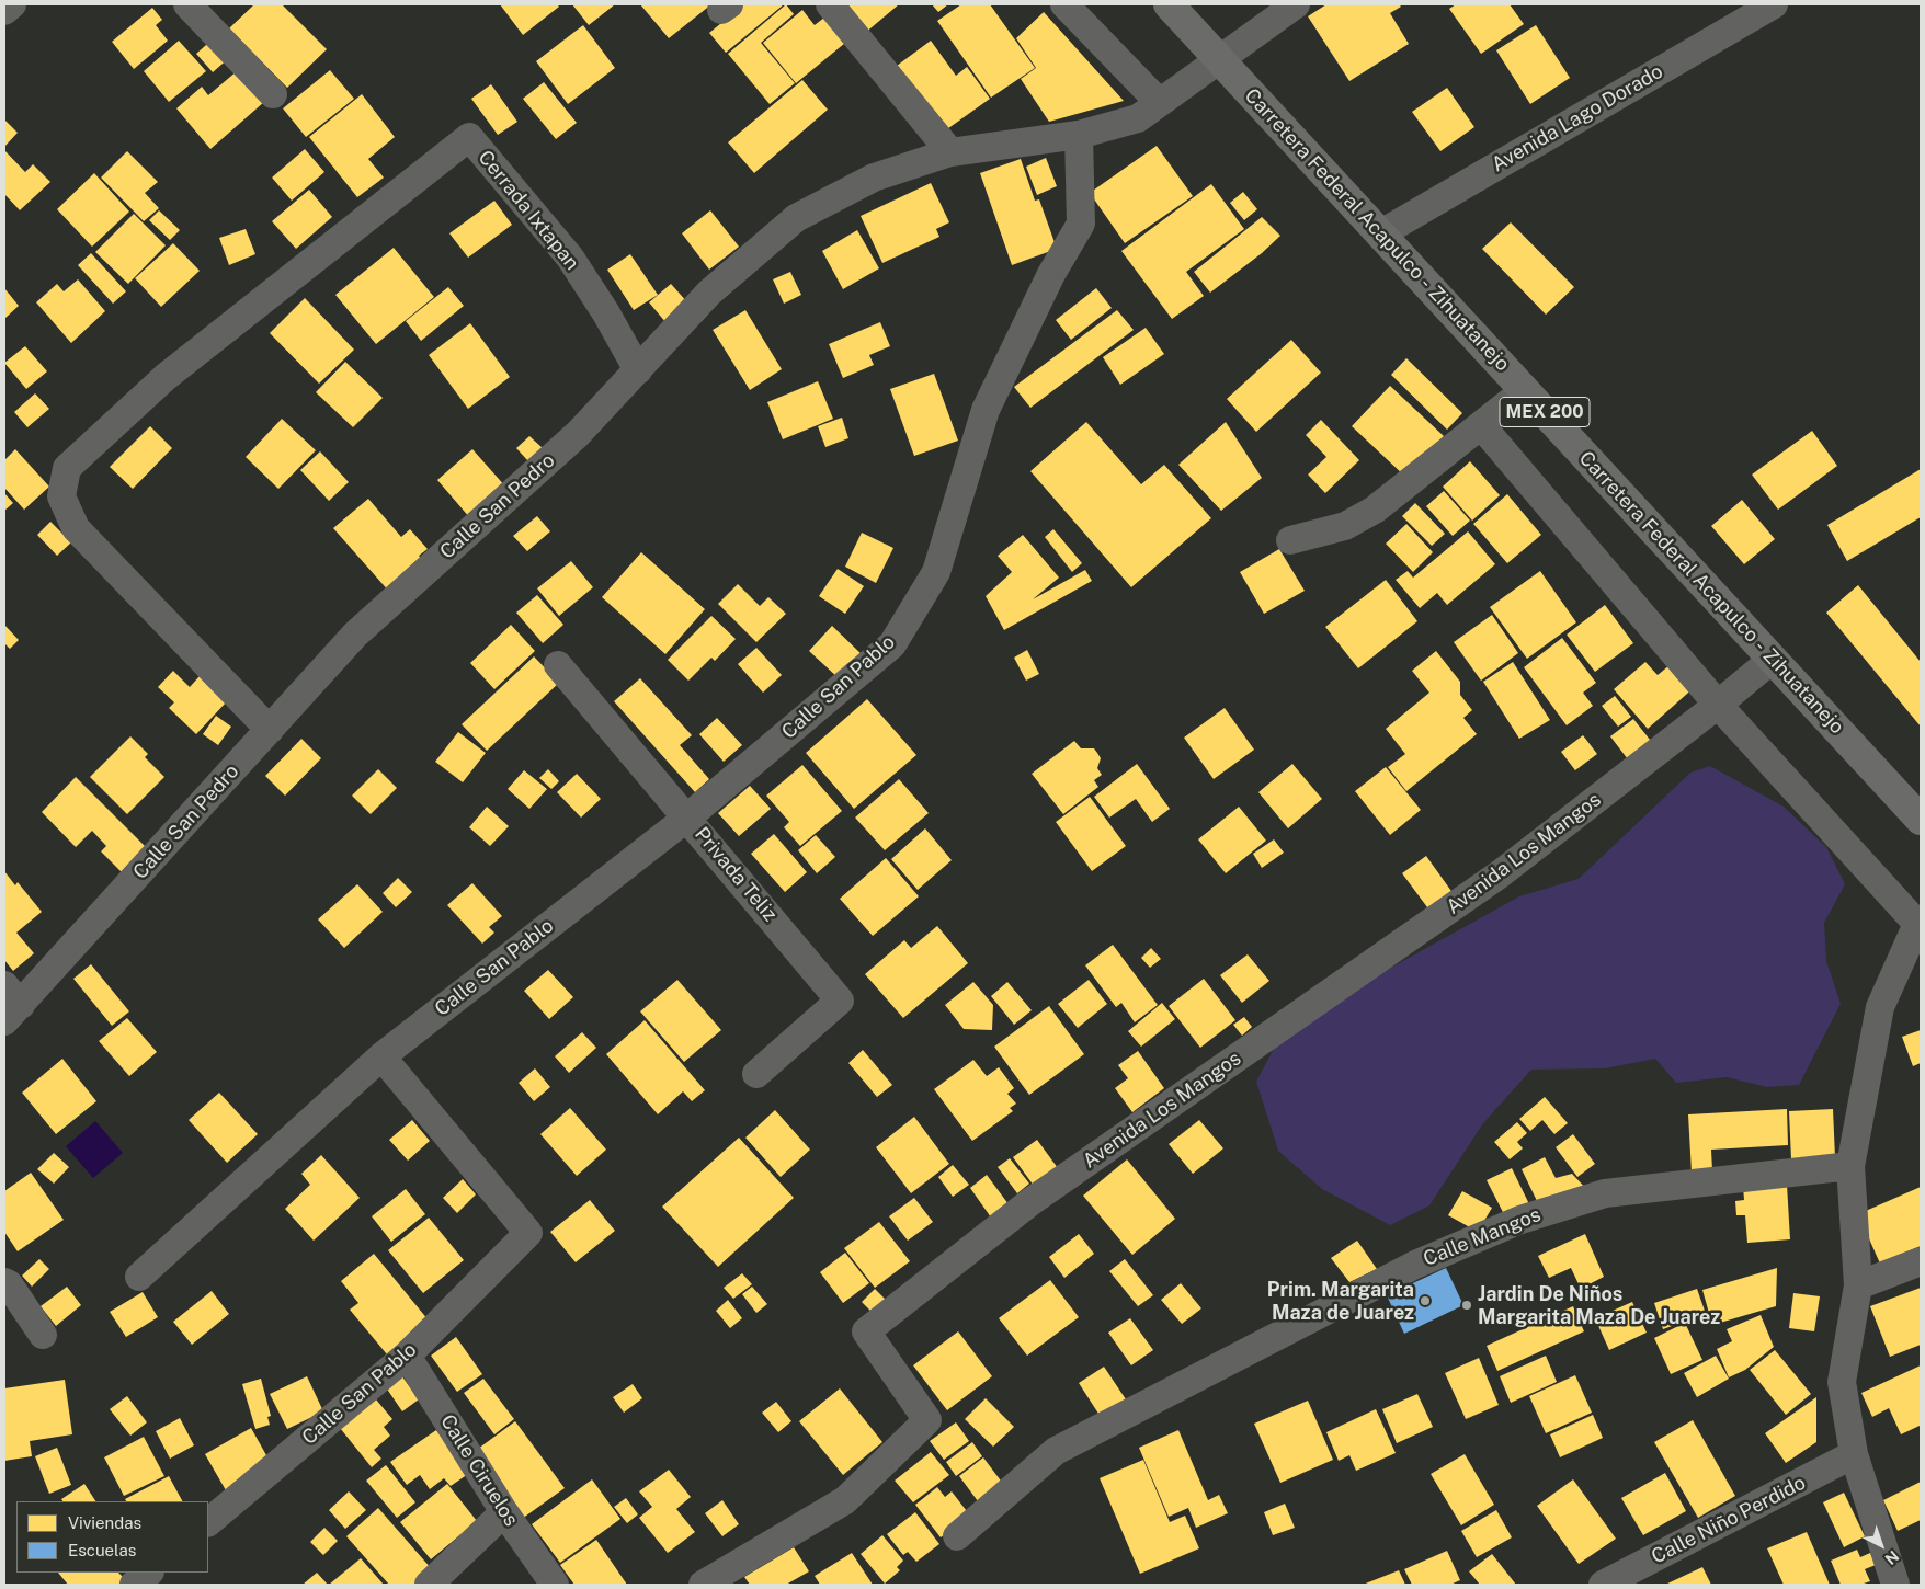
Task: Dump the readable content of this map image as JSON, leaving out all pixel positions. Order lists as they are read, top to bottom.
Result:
{
  "streets": {
    "main road": ["Carretera Federal Acapulco - Zihuatanejo", "MEX 200"],
    "street": [
      "Avenida Lago Dorado",
      "Cerrada Ixtapan",
      "Calle San Pedro",
      "Calle San Pablo",
      "Avenida Los Mangos",
      "Privada Teliz",
      "Calle Mangos",
      "Calle Ciruelos",
      "Calle Niño Perdido"
    ]
  },
  "crossings": [
    ["Avenida Lago Dorado", "Carretera Federal Acapulco - Zihuatanejo"],
    ["Cerrada Ixtapan", "Calle San Pedro"],
    ["Carretera Federal Acapulco - Zihuatanejo", "Calle San Pedro"],
    ["Carretera Federal Acapulco - Zihuatanejo", "Avenida Los Mangos"],
    ["Calle San Pedro", "Calle San Pablo"],
    ["Calle San Pablo", "Privada Teliz"],
    ["Calle San Pablo", "Calle Ciruelos"]
  ],
  "places": ["Prim. Margarita Maza de Juarez", "Jardin De Niños Margarita Maza De Juarez"],
  "legend": ["Viviendas", "Escuelas"],
  "north": "bottom right"
}
